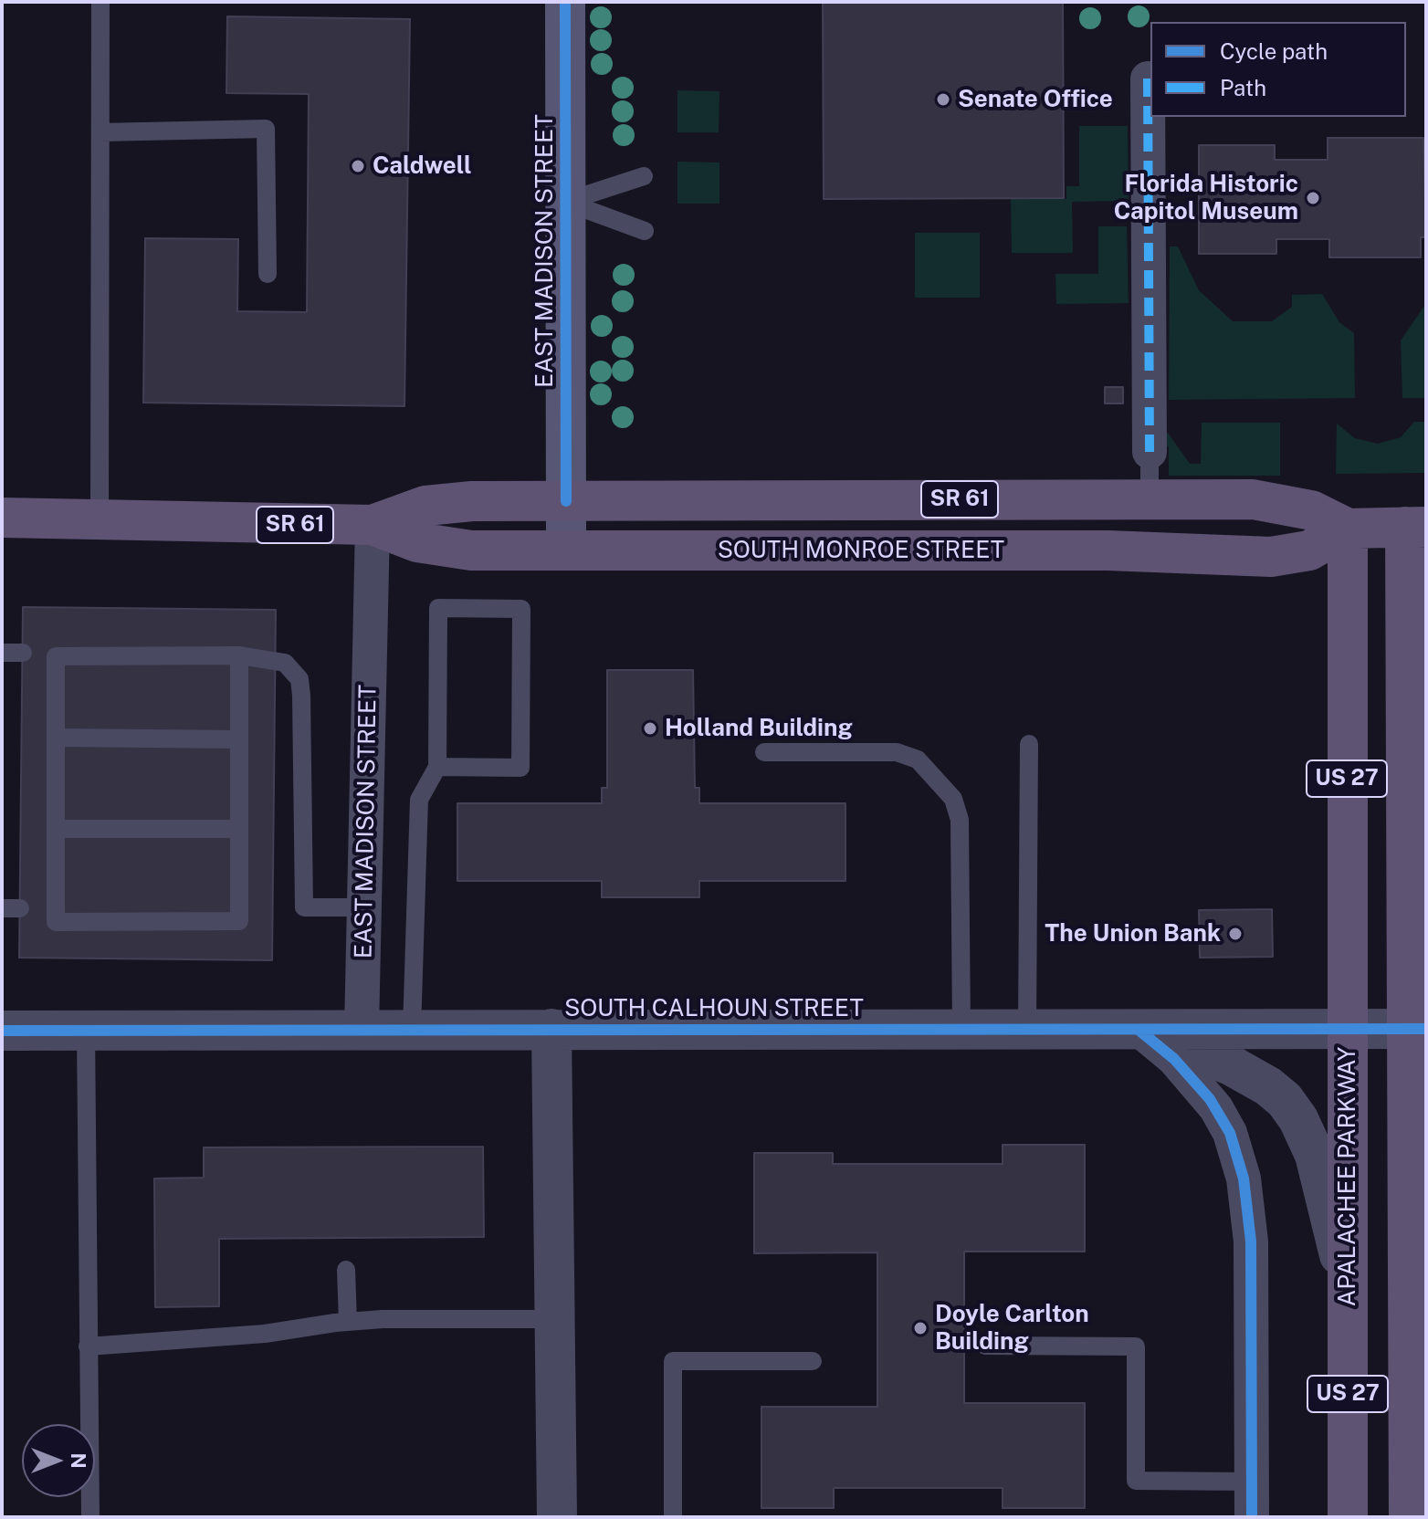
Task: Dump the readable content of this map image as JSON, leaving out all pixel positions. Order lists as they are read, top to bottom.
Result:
{
  "streets": {
    "main road": [
      "EAST MADISON STREET",
      "SR 61",
      "SOUTH MONROE STREET",
      "US 27",
      "APALACHEE PARKWAY"
    ],
    "street": ["SOUTH CALHOUN STREET"]
  },
  "crossings": [
    ["EAST MADISON STREET", "SOUTH MONROE STREET"],
    ["EAST MADISON STREET", "SOUTH CALHOUN STREET"],
    ["SOUTH MONROE STREET", "US 27"],
    ["SOUTH MONROE STREET", "APALACHEE PARKWAY"],
    ["US 27", "SOUTH CALHOUN STREET"],
    ["SOUTH CALHOUN STREET", "APALACHEE PARKWAY"]
  ],
  "places": [
    "Senate Office",
    "Caldwell",
    "Florida Historic Capitol Museum",
    "Holland Building",
    "The Union Bank",
    "Doyle Carlton Building"
  ],
  "legend": ["Cycle path", "Path"],
  "north": "right"
}
